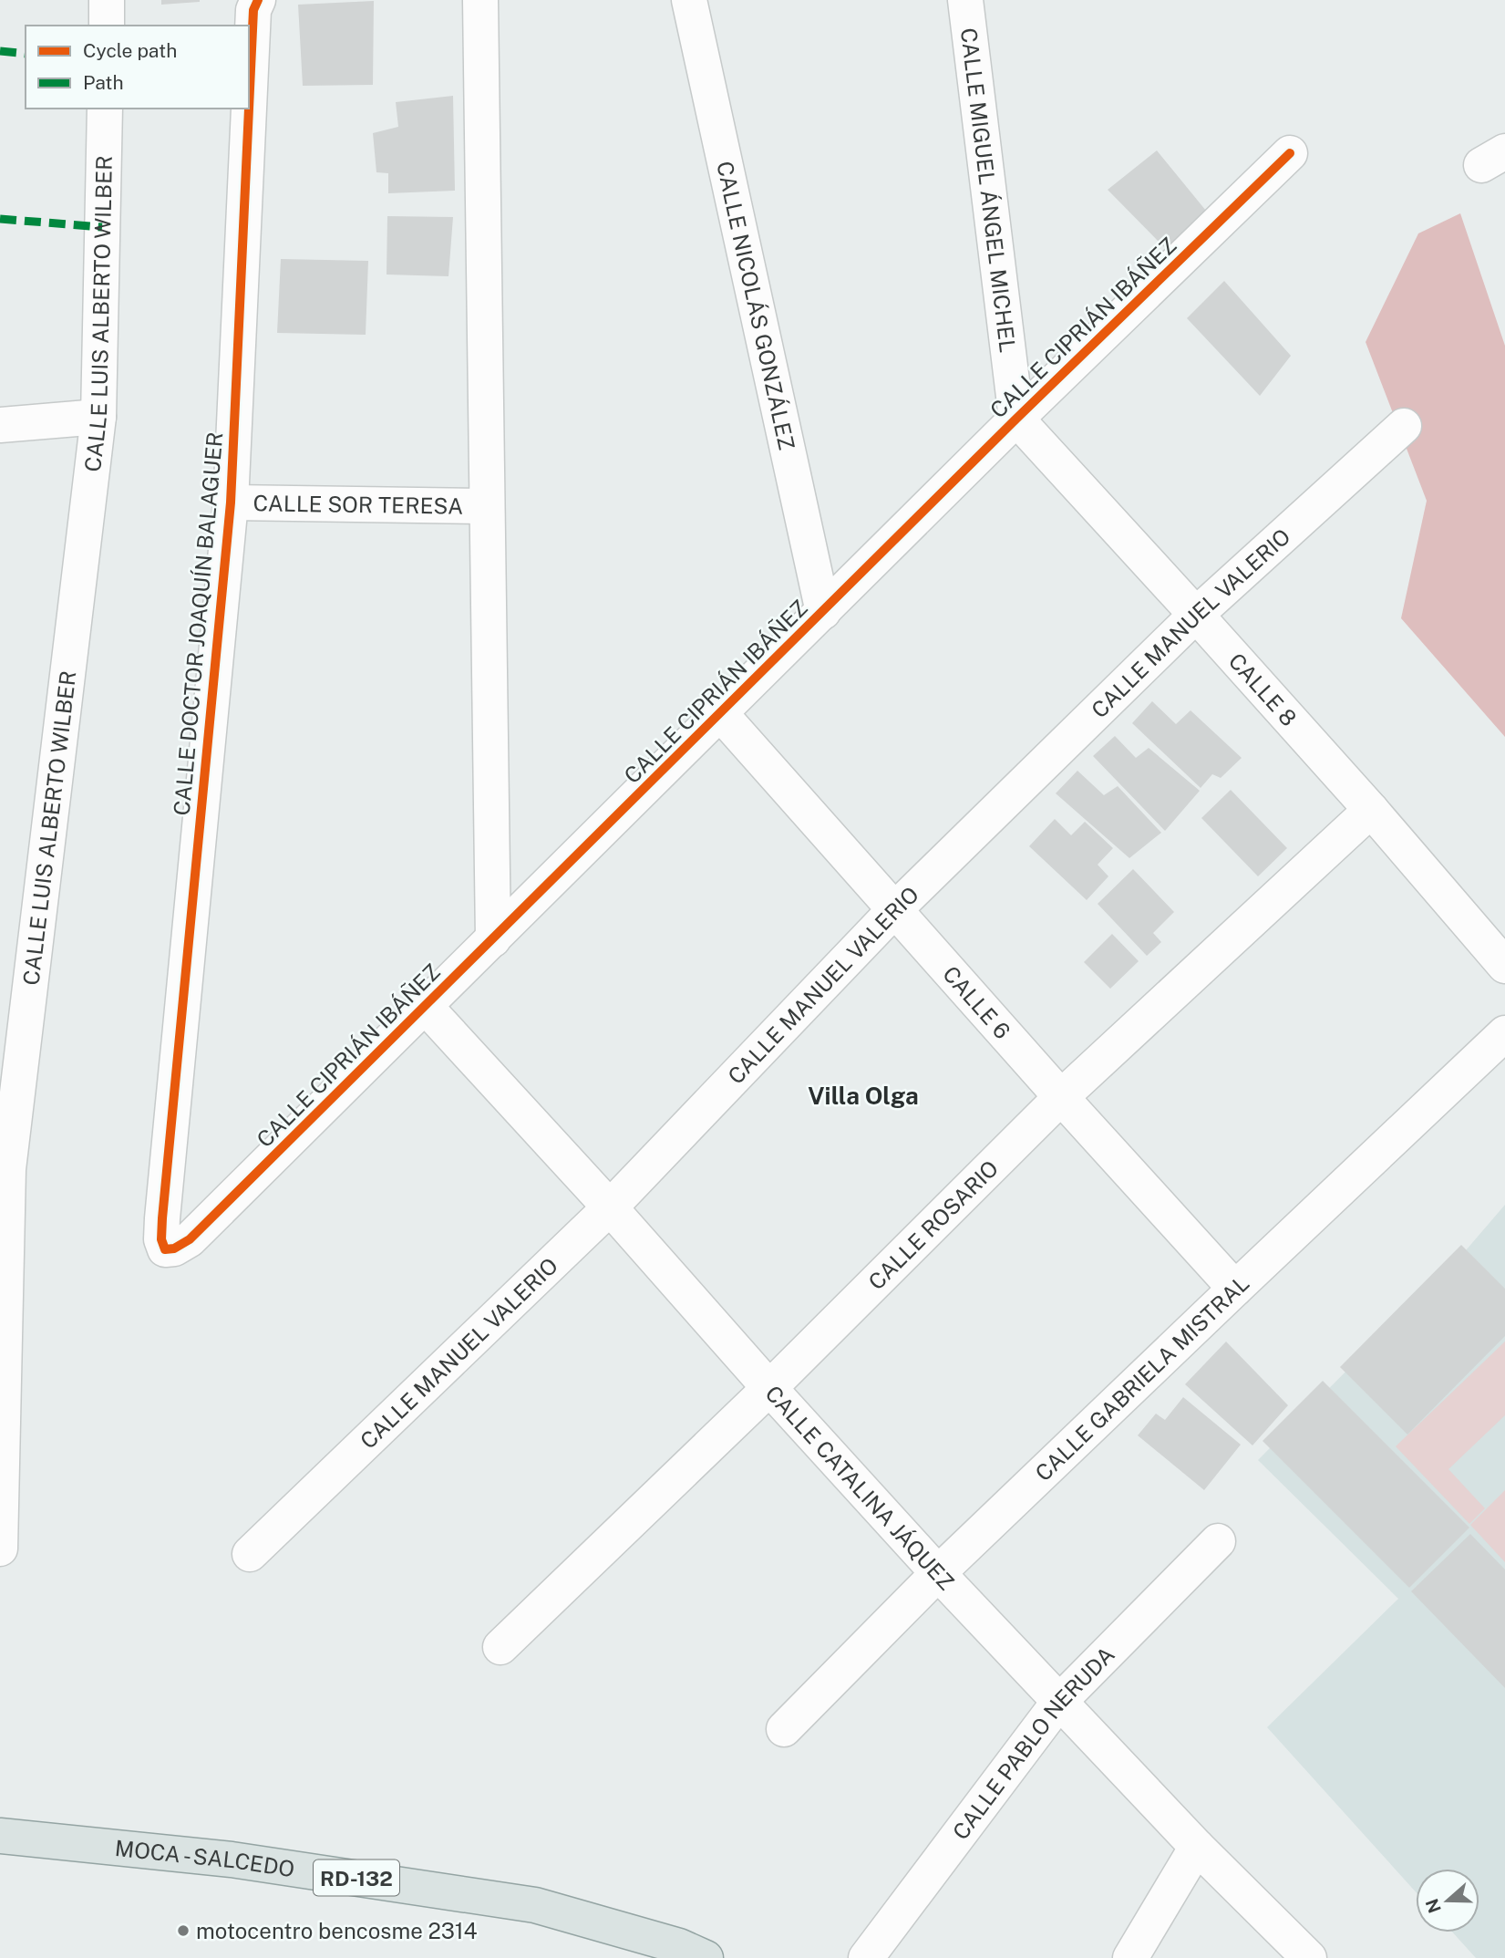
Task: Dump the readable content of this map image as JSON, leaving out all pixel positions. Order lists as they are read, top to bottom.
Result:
{
  "streets": {
    "main road": ["MOCA - SALCEDO", "RD-132"],
    "street": [
      "CALLE MIGUEL ÁNGEL MICHEL",
      "CALLE NICOLÁS GONZÁLEZ",
      "CALLE LUIS ALBERTO WILBER",
      "CALLE CIPRIÁN IBÁÑEZ",
      "CALLE SOR TERESA",
      "CALLE MANUEL VALERIO",
      "CALLE DOCTOR JOAQUÍN BALAGUER",
      "CALLE 8",
      "CALLE 6",
      "CALLE ROSARIO",
      "CALLE GABRIELA MISTRAL",
      "CALLE CATALINA JÁQUEZ",
      "CALLE PABLO NERUDA"
    ]
  },
  "crossings": [
    ["CALLE MIGUEL ÁNGEL MICHEL", "CALLE CIPRIÁN IBÁÑEZ"],
    ["CALLE MIGUEL ÁNGEL MICHEL", "CALLE 8"],
    ["CALLE NICOLÁS GONZÁLEZ", "CALLE CIPRIÁN IBÁÑEZ"],
    ["CALLE CIPRIÁN IBÁÑEZ", "CALLE DOCTOR JOAQUÍN BALAGUER"],
    ["CALLE CIPRIÁN IBÁÑEZ", "CALLE 8"],
    ["CALLE CIPRIÁN IBÁÑEZ", "CALLE 6"],
    ["CALLE CIPRIÁN IBÁÑEZ", "CALLE CATALINA JÁQUEZ"],
    ["CALLE SOR TERESA", "CALLE DOCTOR JOAQUÍN BALAGUER"],
    ["CALLE MANUEL VALERIO", "CALLE 8"],
    ["CALLE MANUEL VALERIO", "CALLE 6"],
    ["CALLE MANUEL VALERIO", "CALLE CATALINA JÁQUEZ"],
    ["CALLE 8", "CALLE ROSARIO"],
    ["CALLE 6", "CALLE ROSARIO"],
    ["CALLE 6", "CALLE GABRIELA MISTRAL"],
    ["CALLE ROSARIO", "CALLE CATALINA JÁQUEZ"],
    ["CALLE GABRIELA MISTRAL", "CALLE CATALINA JÁQUEZ"],
    ["CALLE CATALINA JÁQUEZ", "CALLE PABLO NERUDA"]
  ],
  "districts": ["Villa Olga"],
  "places": ["motocentro bencosme 2314"],
  "legend": ["Cycle path", "Path"],
  "north": "left"
}
